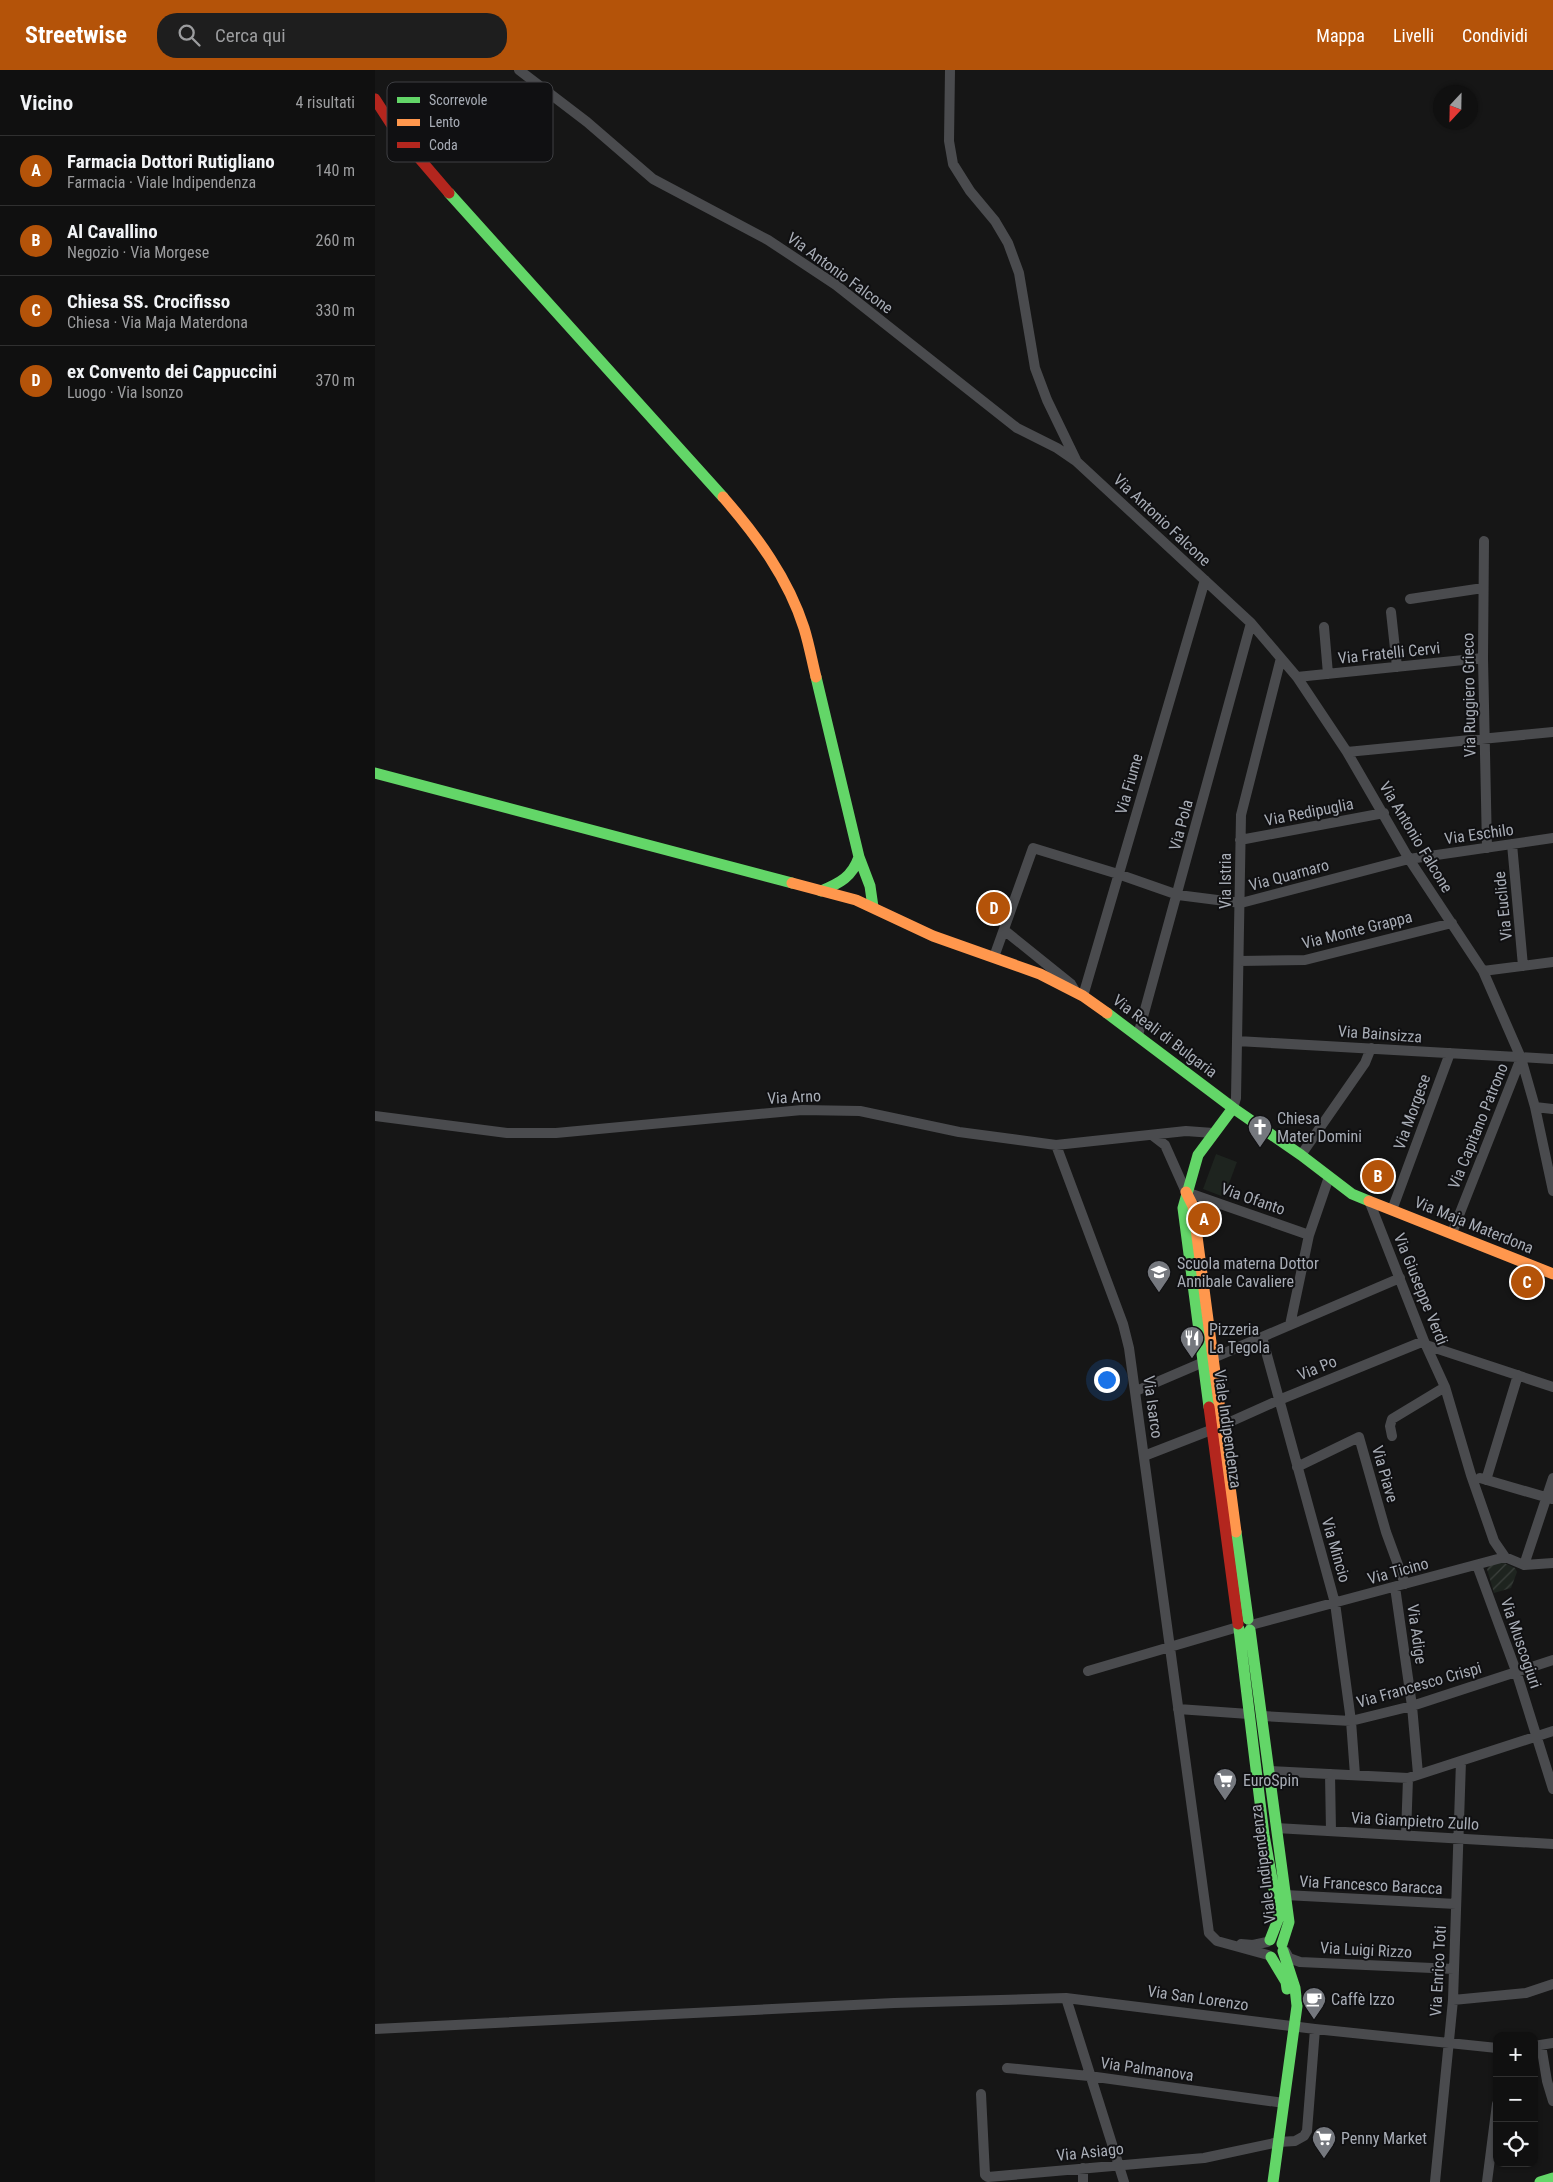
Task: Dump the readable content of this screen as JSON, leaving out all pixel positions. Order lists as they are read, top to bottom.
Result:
{
  "streets": {
    "street": [
      "Via Antonio Falcone",
      "Via Fratelli Cervi",
      "Via Ruggiero Grieco",
      "Via Fiume",
      "Via Redipuglia",
      "Via Pola",
      "Via Eschilo",
      "Via Quarnaro",
      "Via Istria",
      "Via Euclide",
      "Via Monte Grappa",
      "Via Bainsizza",
      "Via Reali di Bulgaria",
      "Via Arno",
      "Via Morgese",
      "Via Capitano Patrono",
      "Via Ofanto",
      "Via Maja Materdona",
      "Via Giuseppe Verdi",
      "Via Po",
      "Via Isarco",
      "Viale Indipendenza",
      "Via Piave",
      "Via Mincio",
      "Via Ticino",
      "Via Adige",
      "Via Muscogiuri",
      "Via Francesco Crispi",
      "Via Giampietro Zullo",
      "Via Francesco Baracca",
      "Via Luigi Rizzo",
      "Via Enrico Toti",
      "Via San Lorenzo",
      "Via Palmanova",
      "Via Asiago"
    ]
  },
  "crossings": [
    ["Via Antonio Falcone", "Via Fratelli Cervi"],
    ["Via Antonio Falcone", "Via Fiume"],
    ["Via Antonio Falcone", "Via Redipuglia"],
    ["Via Antonio Falcone", "Via Pola"],
    ["Via Antonio Falcone", "Via Eschilo"],
    ["Via Antonio Falcone", "Via Quarnaro"],
    ["Via Antonio Falcone", "Via Istria"],
    ["Via Antonio Falcone", "Via Monte Grappa"],
    ["Via Antonio Falcone", "Via Bainsizza"],
    ["Via Antonio Falcone", "Via Capitano Patrono"],
    ["Via Fratelli Cervi", "Via Ruggiero Grieco"],
    ["Via Ruggiero Grieco", "Via Eschilo"],
    ["Via Fiume", "Via Quarnaro"],
    ["Via Fiume", "Via Reali di Bulgaria"],
    ["Via Redipuglia", "Via Istria"],
    ["Via Pola", "Via Quarnaro"],
    ["Via Pola", "Via Reali di Bulgaria"],
    ["Via Eschilo", "Via Quarnaro"],
    ["Via Eschilo", "Via Euclide"],
    ["Via Quarnaro", "Via Istria"],
    ["Via Quarnaro", "Via Reali di Bulgaria"],
    ["Via Istria", "Via Monte Grappa"],
    ["Via Istria", "Via Bainsizza"],
    ["Via Istria", "Via Reali di Bulgaria"],
    ["Via Istria", "Via Maja Materdona"],
    ["Via Istria", "Viale Indipendenza"],
    ["Via Bainsizza", "Via Morgese"],
    ["Via Bainsizza", "Via Capitano Patrono"],
    ["Via Reali di Bulgaria", "Via Maja Materdona"],
    ["Via Reali di Bulgaria", "Viale Indipendenza"],
    ["Via Arno", "Via Isarco"],
    ["Via Arno", "Viale Indipendenza"],
    ["Via Morgese", "Via Maja Materdona"],
    ["Via Capitano Patrono", "Via Maja Materdona"],
    ["Via Ofanto", "Viale Indipendenza"],
    ["Via Maja Materdona", "Via Giuseppe Verdi"],
    ["Via Maja Materdona", "Viale Indipendenza"],
    ["Via Giuseppe Verdi", "Via Po"],
    ["Via Giuseppe Verdi", "Via Ticino"],
    ["Via Po", "Via Isarco"],
    ["Via Po", "Viale Indipendenza"],
    ["Via Po", "Via Mincio"],
    ["Via Isarco", "Via Ticino"],
    ["Viale Indipendenza", "Via Ticino"],
    ["Viale Indipendenza", "Via Francesco Crispi"],
    ["Viale Indipendenza", "Via Giampietro Zullo"],
    ["Viale Indipendenza", "Via Francesco Baracca"],
    ["Viale Indipendenza", "Via Luigi Rizzo"],
    ["Via Piave", "Via Mincio"],
    ["Via Piave", "Via Ticino"],
    ["Via Piave", "Via Adige"],
    ["Via Mincio", "Via Ticino"],
    ["Via Mincio", "Via Francesco Crispi"],
    ["Via Ticino", "Via Adige"],
    ["Via Ticino", "Via Muscogiuri"],
    ["Via Adige", "Via Francesco Crispi"],
    ["Via Muscogiuri", "Via Francesco Crispi"],
    ["Via Giampietro Zullo", "Via Enrico Toti"],
    ["Via Francesco Baracca", "Via Enrico Toti"],
    ["Via Luigi Rizzo", "Via Enrico Toti"],
    ["Via Enrico Toti", "Via San Lorenzo"],
    ["Via San Lorenzo", "Via Asiago"]
  ],
  "places": {
    "church": ["Chiesa Mater Domini"],
    "school or university": ["Scuola materna Dottor Annibale Cavaliere"],
    "restaurant": ["Pizzeria La Tegola"],
    "supermarket": ["EuroSpin", "Penny Market"],
    "cafe": ["Caffè Izzo"]
  },
  "legend": ["Scorrevole", "Lento", "Coda"],
  "north": "bottom",
  "page": {
    "header": "Streetwise",
    "search": "Cerca qui",
    "nav": ["Mappa", "Livelli", "Condividi"],
    "heading": ["Vicino", "4 risultati"],
    "list": [
      {
        "mark": "A",
        "name": "Farmacia Dottori Rutigliano",
        "note": "Farmacia · Viale Indipendenza",
        "value": "140 m"
      },
      {
        "mark": "B",
        "name": "Al Cavallino",
        "note": "Negozio · Via Morgese",
        "value": "260 m"
      },
      {
        "mark": "C",
        "name": "Chiesa SS. Crocifisso",
        "note": "Chiesa · Via Maja Materdona",
        "value": "330 m"
      },
      {
        "mark": "D",
        "name": "ex Convento dei Cappuccini",
        "note": "Luogo · Via Isonzo",
        "value": "370 m"
      }
    ],
    "pins": [
      "D",
      "B",
      "A",
      "C"
    ],
    "map_buttons": ["+", "−"]
  }
}
